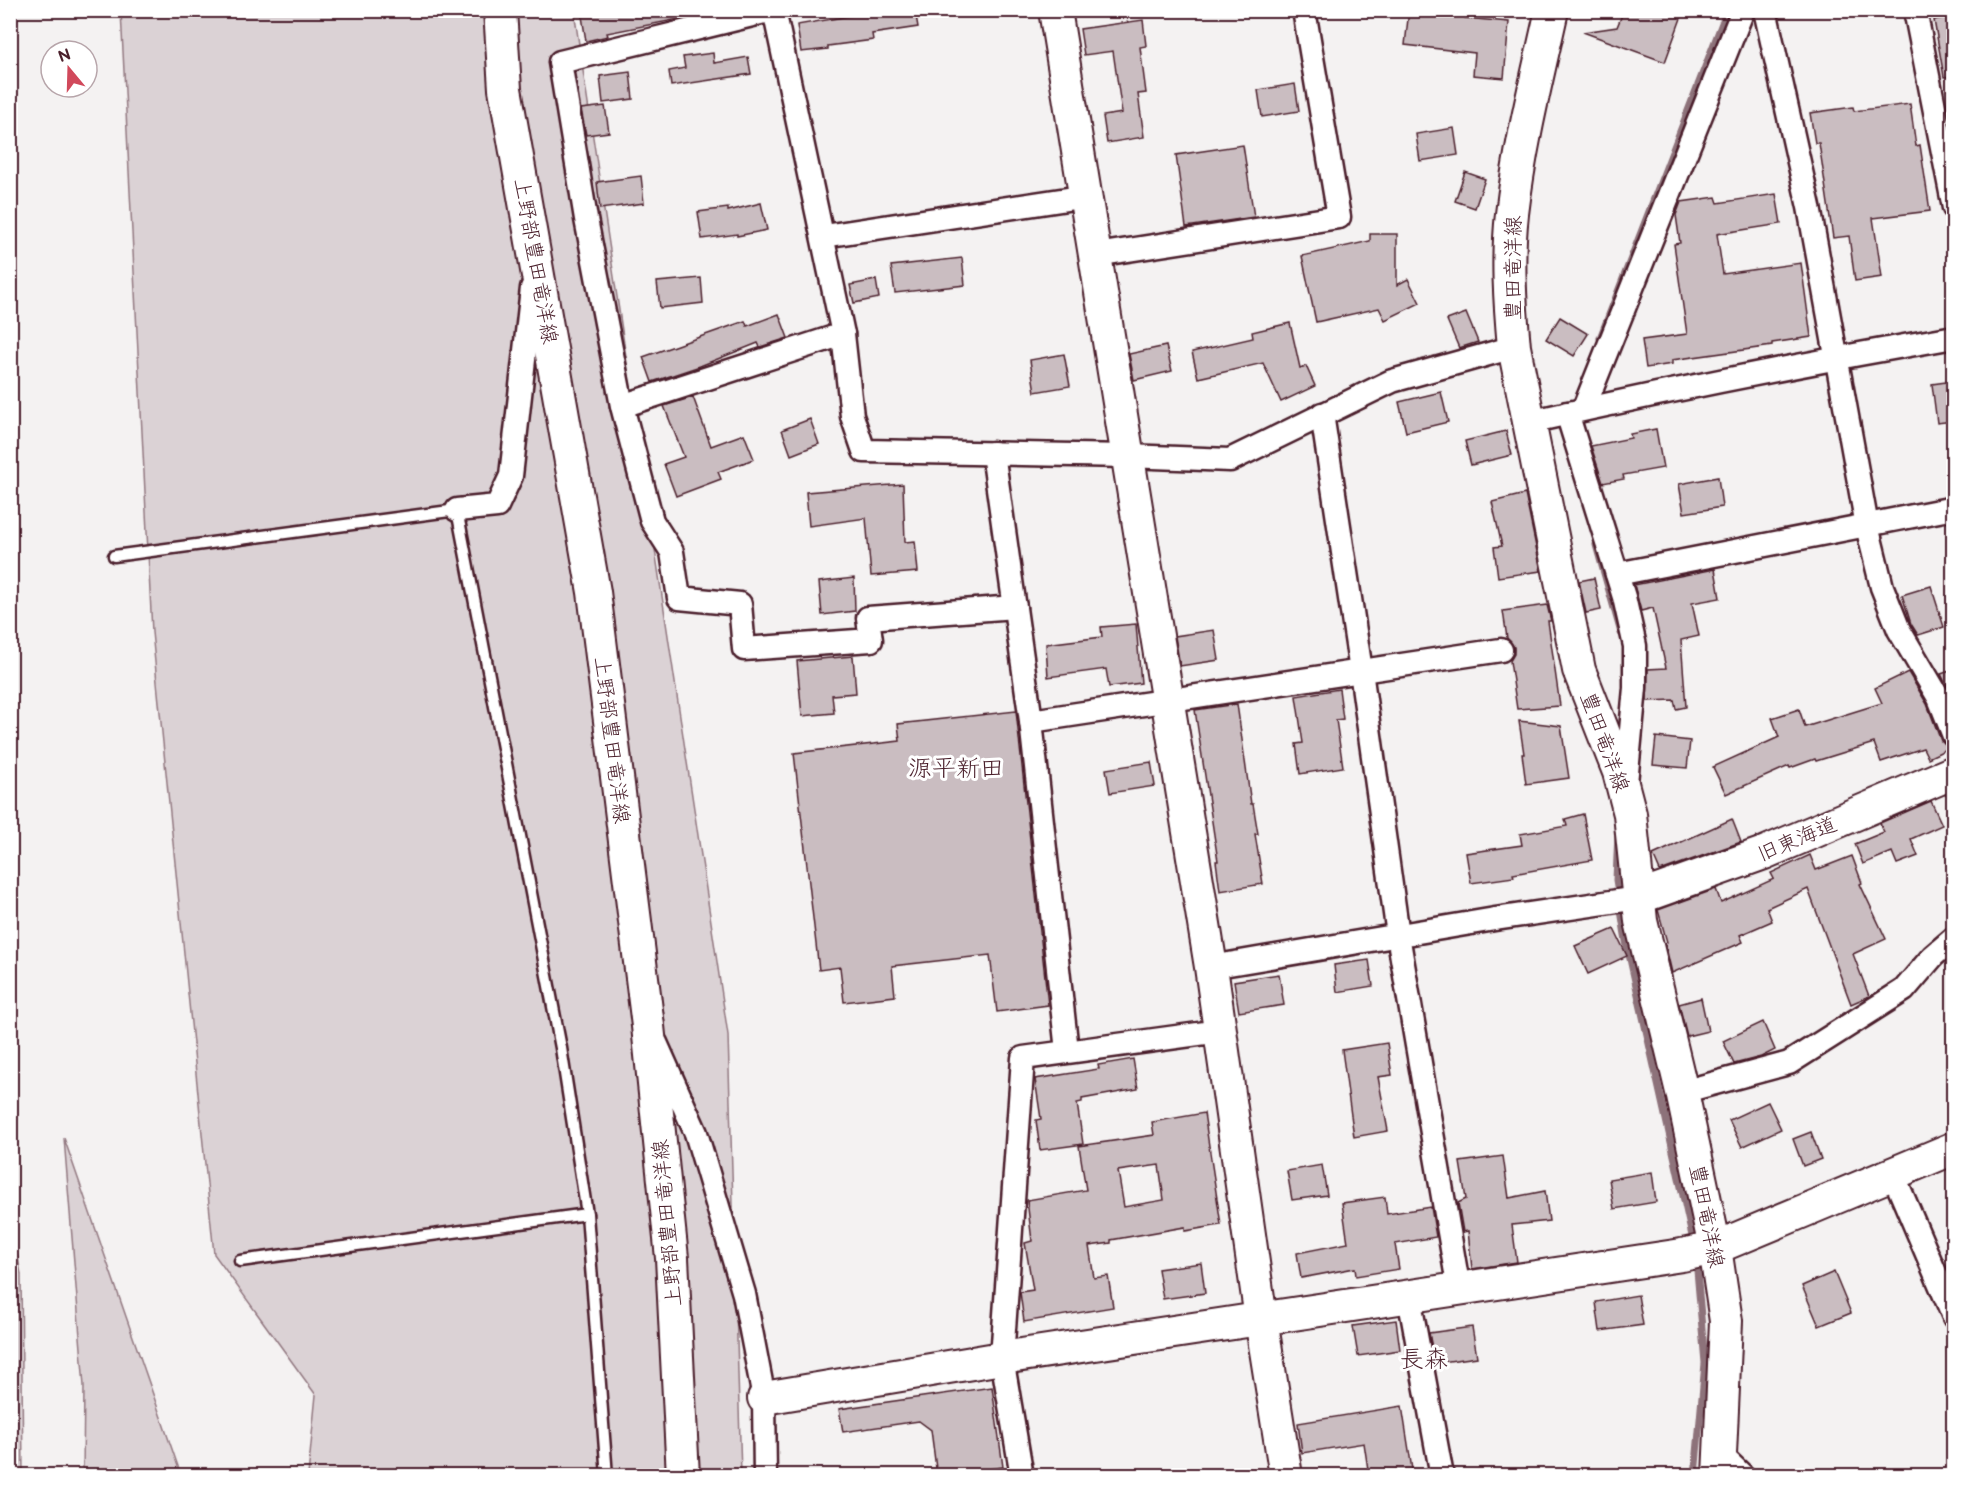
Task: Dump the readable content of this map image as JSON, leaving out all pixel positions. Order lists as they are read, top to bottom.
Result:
{
  "streets": {
    "street": ["上野部豊田竜洋線", "豊田竜洋線", "旧東海道"]
  },
  "crossings": [
    ["豊田竜洋線", "旧東海道"]
  ],
  "districts": ["源平新田", "長森"],
  "north": "top"
}
